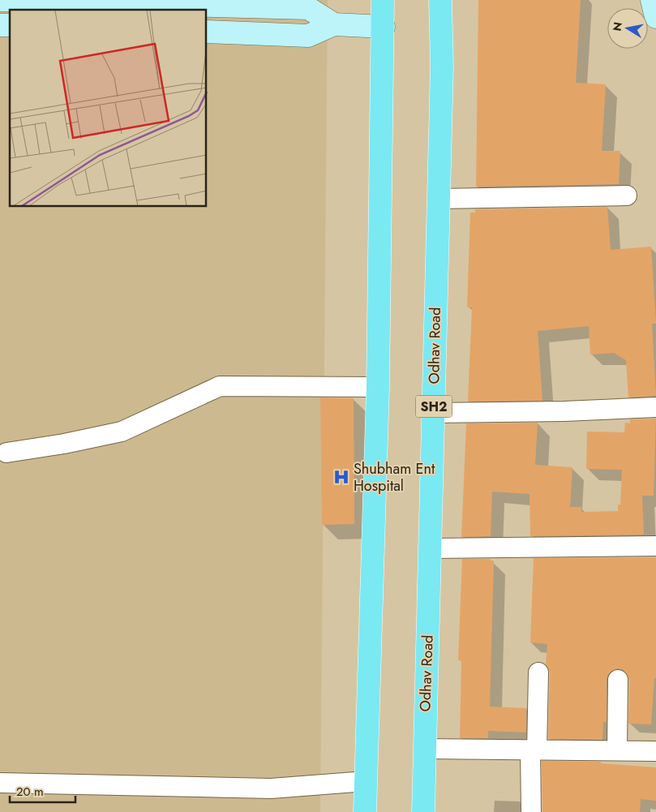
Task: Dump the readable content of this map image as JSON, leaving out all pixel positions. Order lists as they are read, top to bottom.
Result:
{
  "streets": {
    "main road": ["Odhav Road", "SH2"]
  },
  "places": {
    "hospital": ["Shubham Ent Hospital"]
  },
  "scale_bar": "20 m",
  "north": "left"
}
